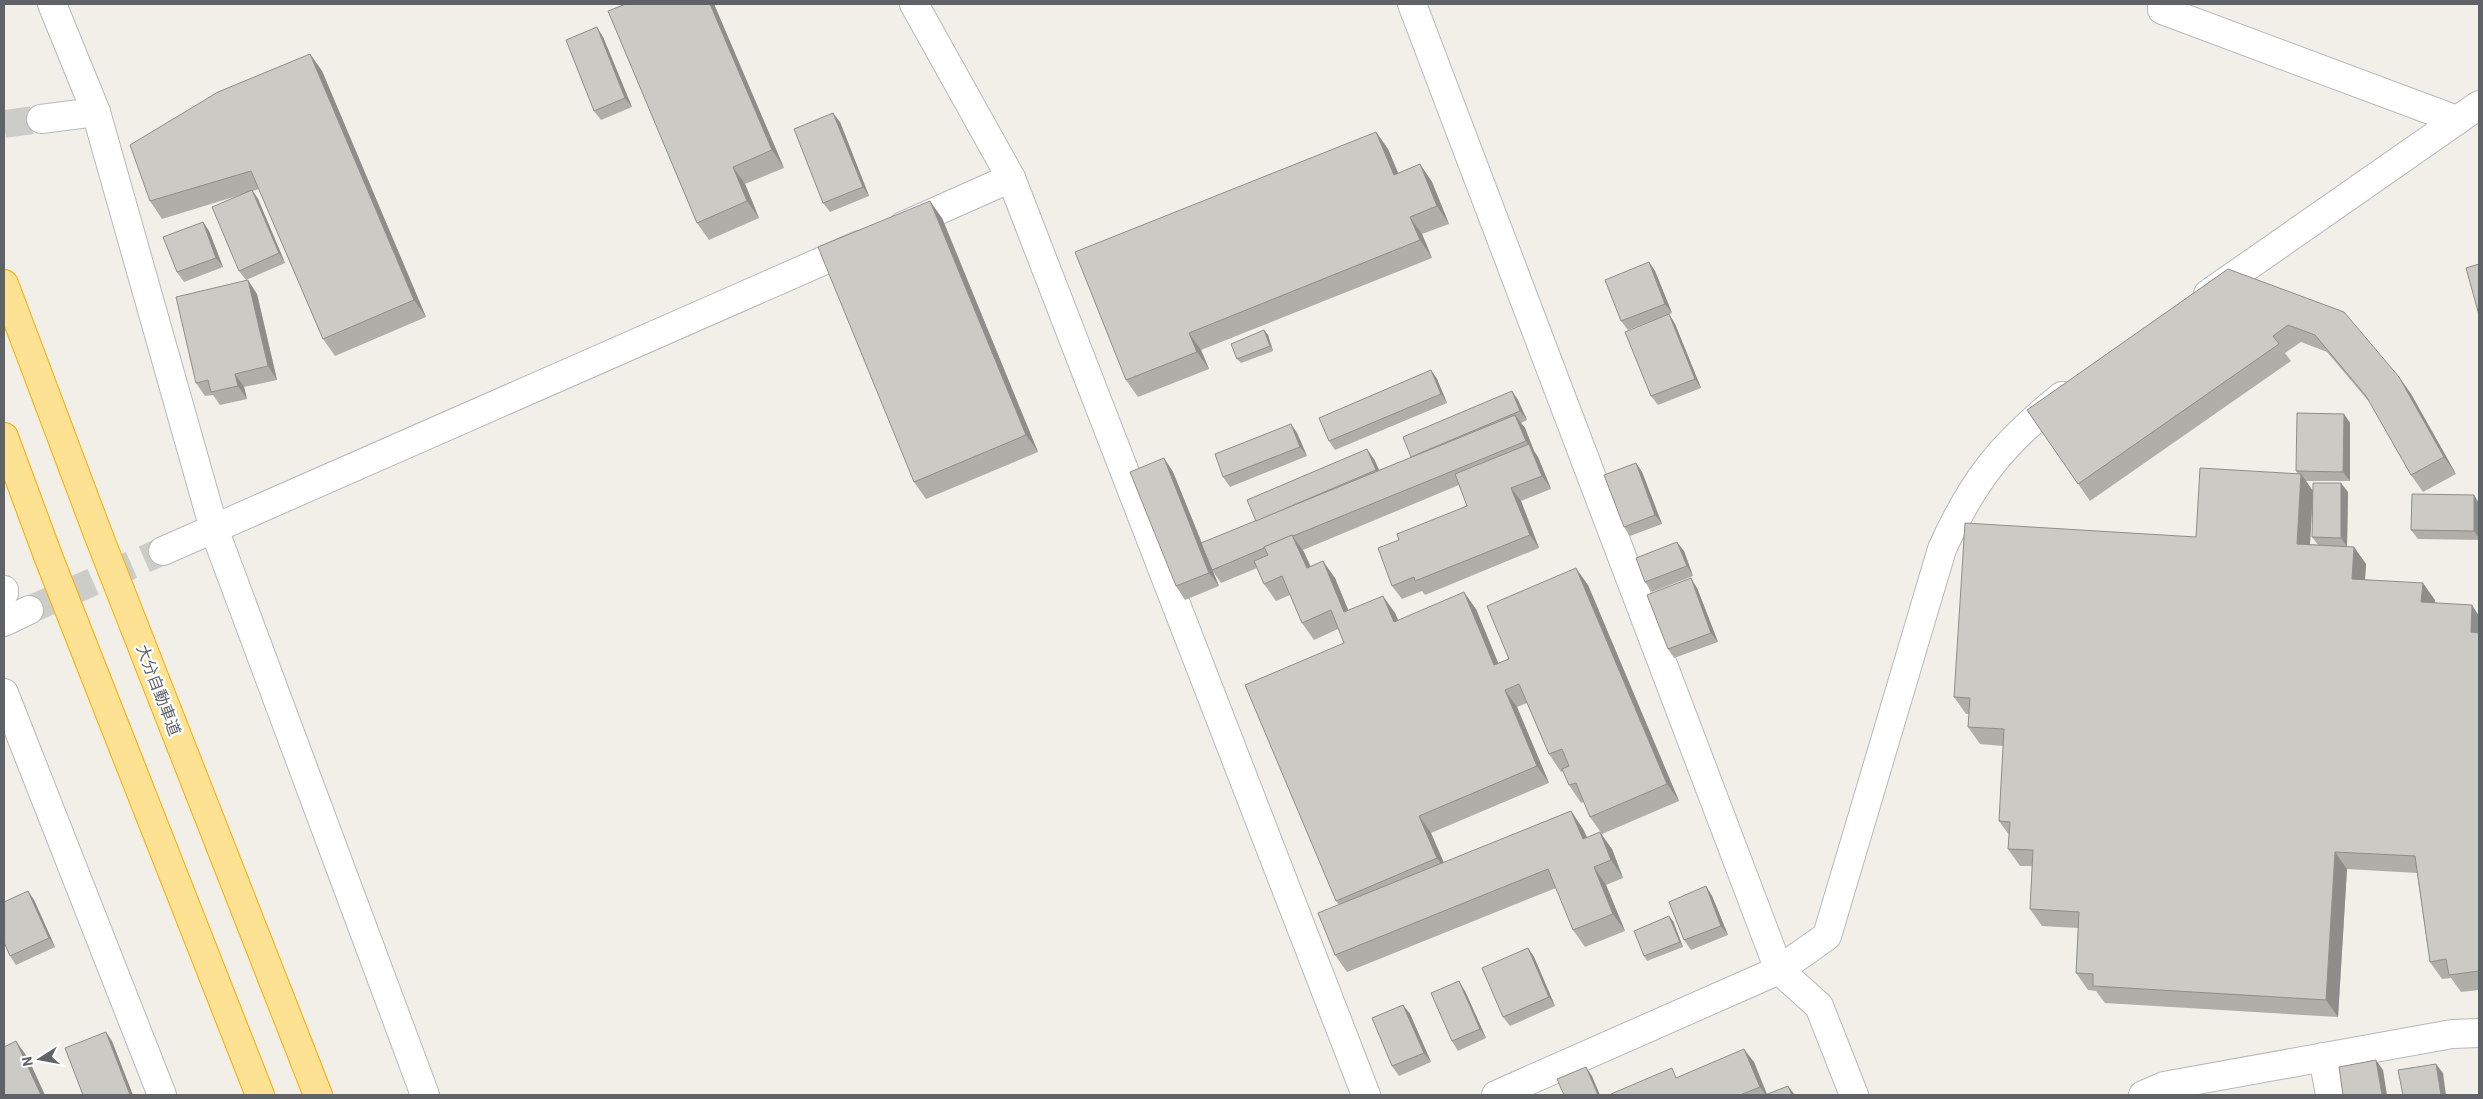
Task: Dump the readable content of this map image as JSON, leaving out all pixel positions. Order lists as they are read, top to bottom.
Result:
{
  "streets": {
    "highway": ["大分自動車道"]
  },
  "north": "left"
}
